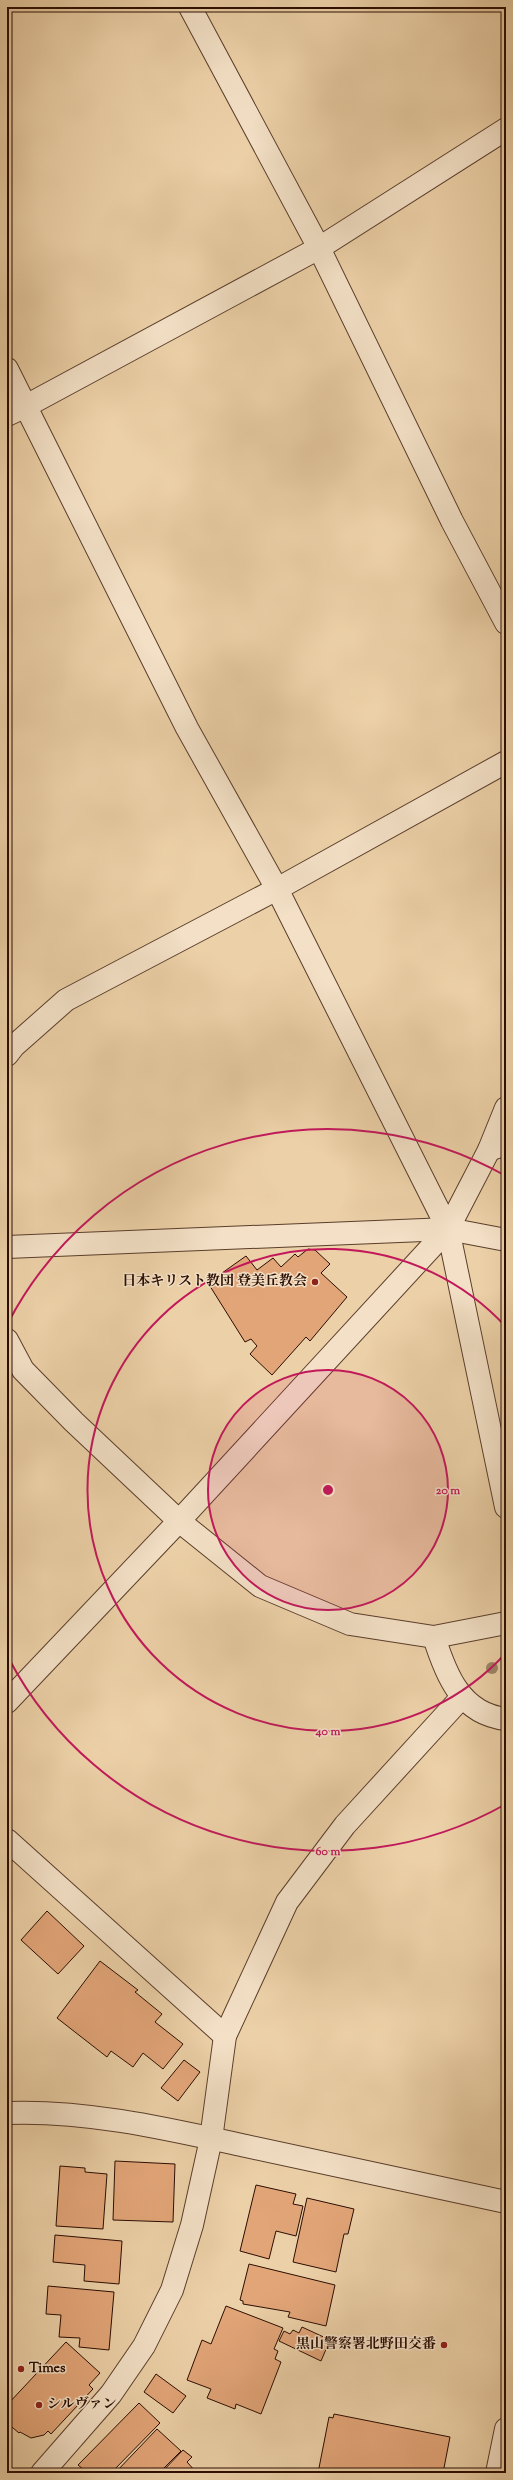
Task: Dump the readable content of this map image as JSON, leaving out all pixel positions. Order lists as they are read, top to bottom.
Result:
{
  "places": [
    "日本キリスト教団 登美丘教会",
    "黒山警察署北野田交番",
    "Times",
    "シルヴァン"
  ],
  "rings": ["20 m", "40 m", "60 m"]
}
